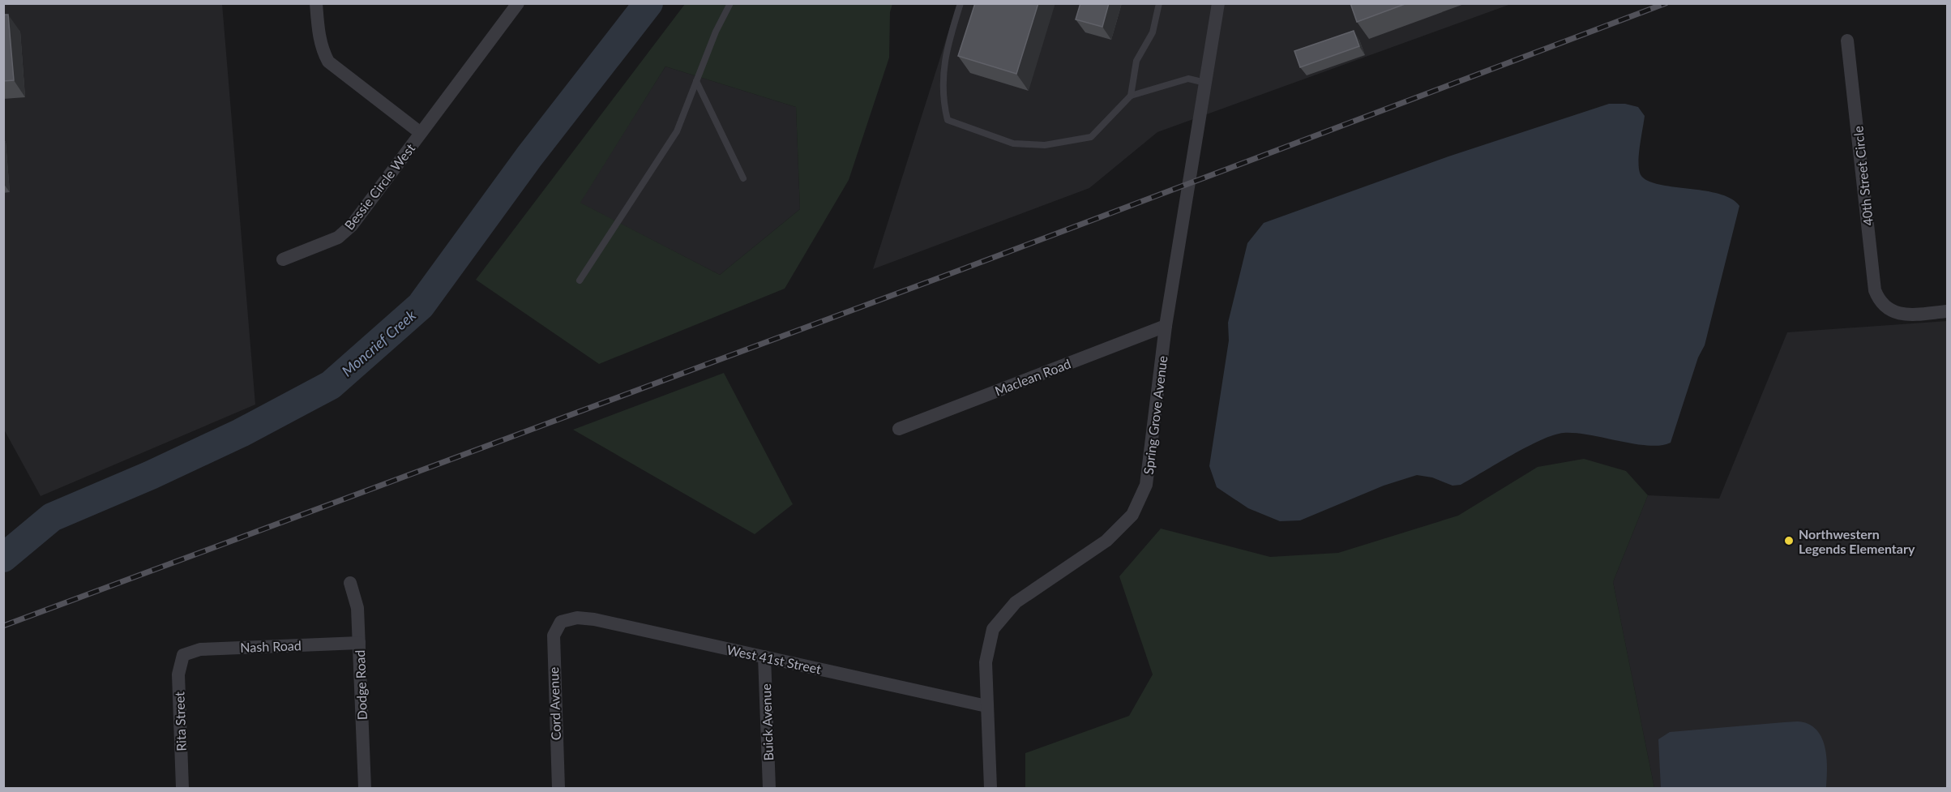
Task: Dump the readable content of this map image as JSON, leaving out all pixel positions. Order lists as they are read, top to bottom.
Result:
{
  "streets": {
    "street": [
      "40th Street Circle",
      "Bessie Circle West",
      "Maclean Road",
      "Spring Grove Avenue",
      "Nash Road",
      "West 41st Street",
      "Dodge Road",
      "Cord Avenue",
      "Rita Street",
      "Buick Avenue"
    ]
  },
  "crossings": [
    ["Maclean Road", "Spring Grove Avenue"],
    ["Spring Grove Avenue", "West 41st Street"],
    ["Nash Road", "Dodge Road"],
    ["Nash Road", "Rita Street"],
    ["West 41st Street", "Cord Avenue"],
    ["West 41st Street", "Buick Avenue"]
  ],
  "water": ["Moncrief Creek"],
  "places": ["Northwestern Legends Elementary"]
}
